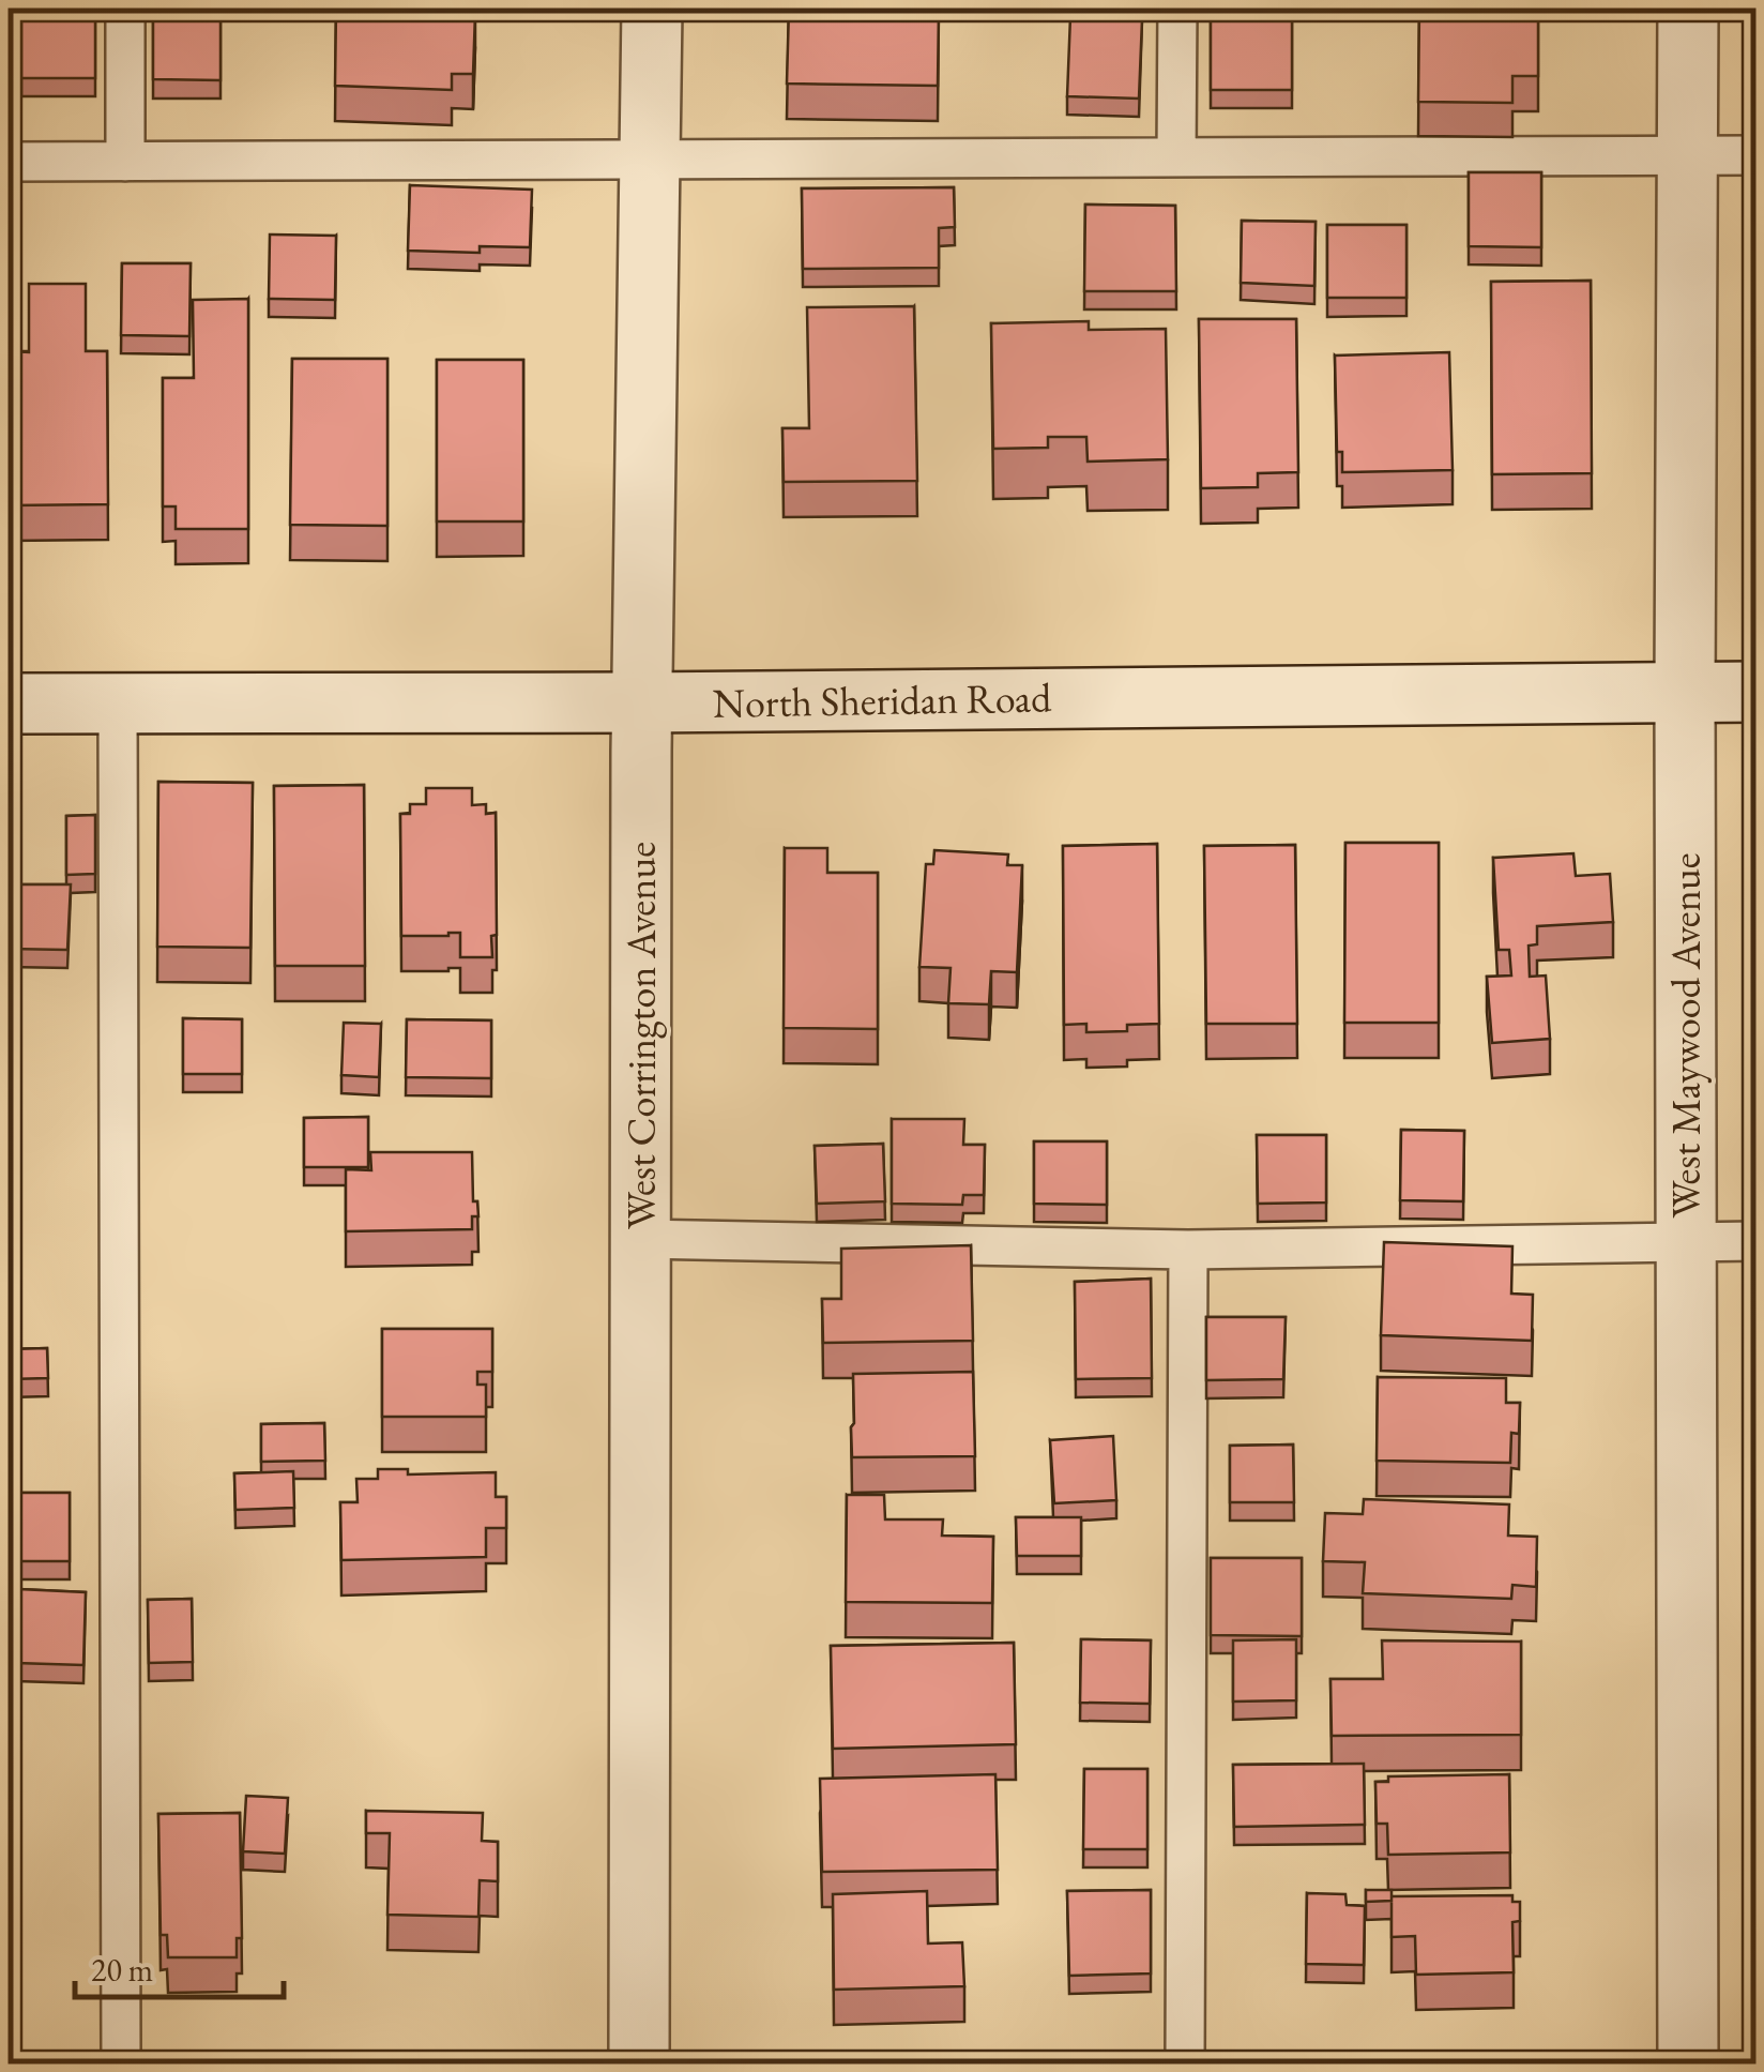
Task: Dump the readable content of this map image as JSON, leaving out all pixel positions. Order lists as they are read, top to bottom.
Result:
{
  "streets": {
    "street": ["North Sheridan Road", "West Corrington Avenue", "West Maywood Avenue"]
  },
  "crossings": [
    ["North Sheridan Road", "West Corrington Avenue"],
    ["North Sheridan Road", "West Maywood Avenue"]
  ],
  "scale_bar": "20 m"
}
